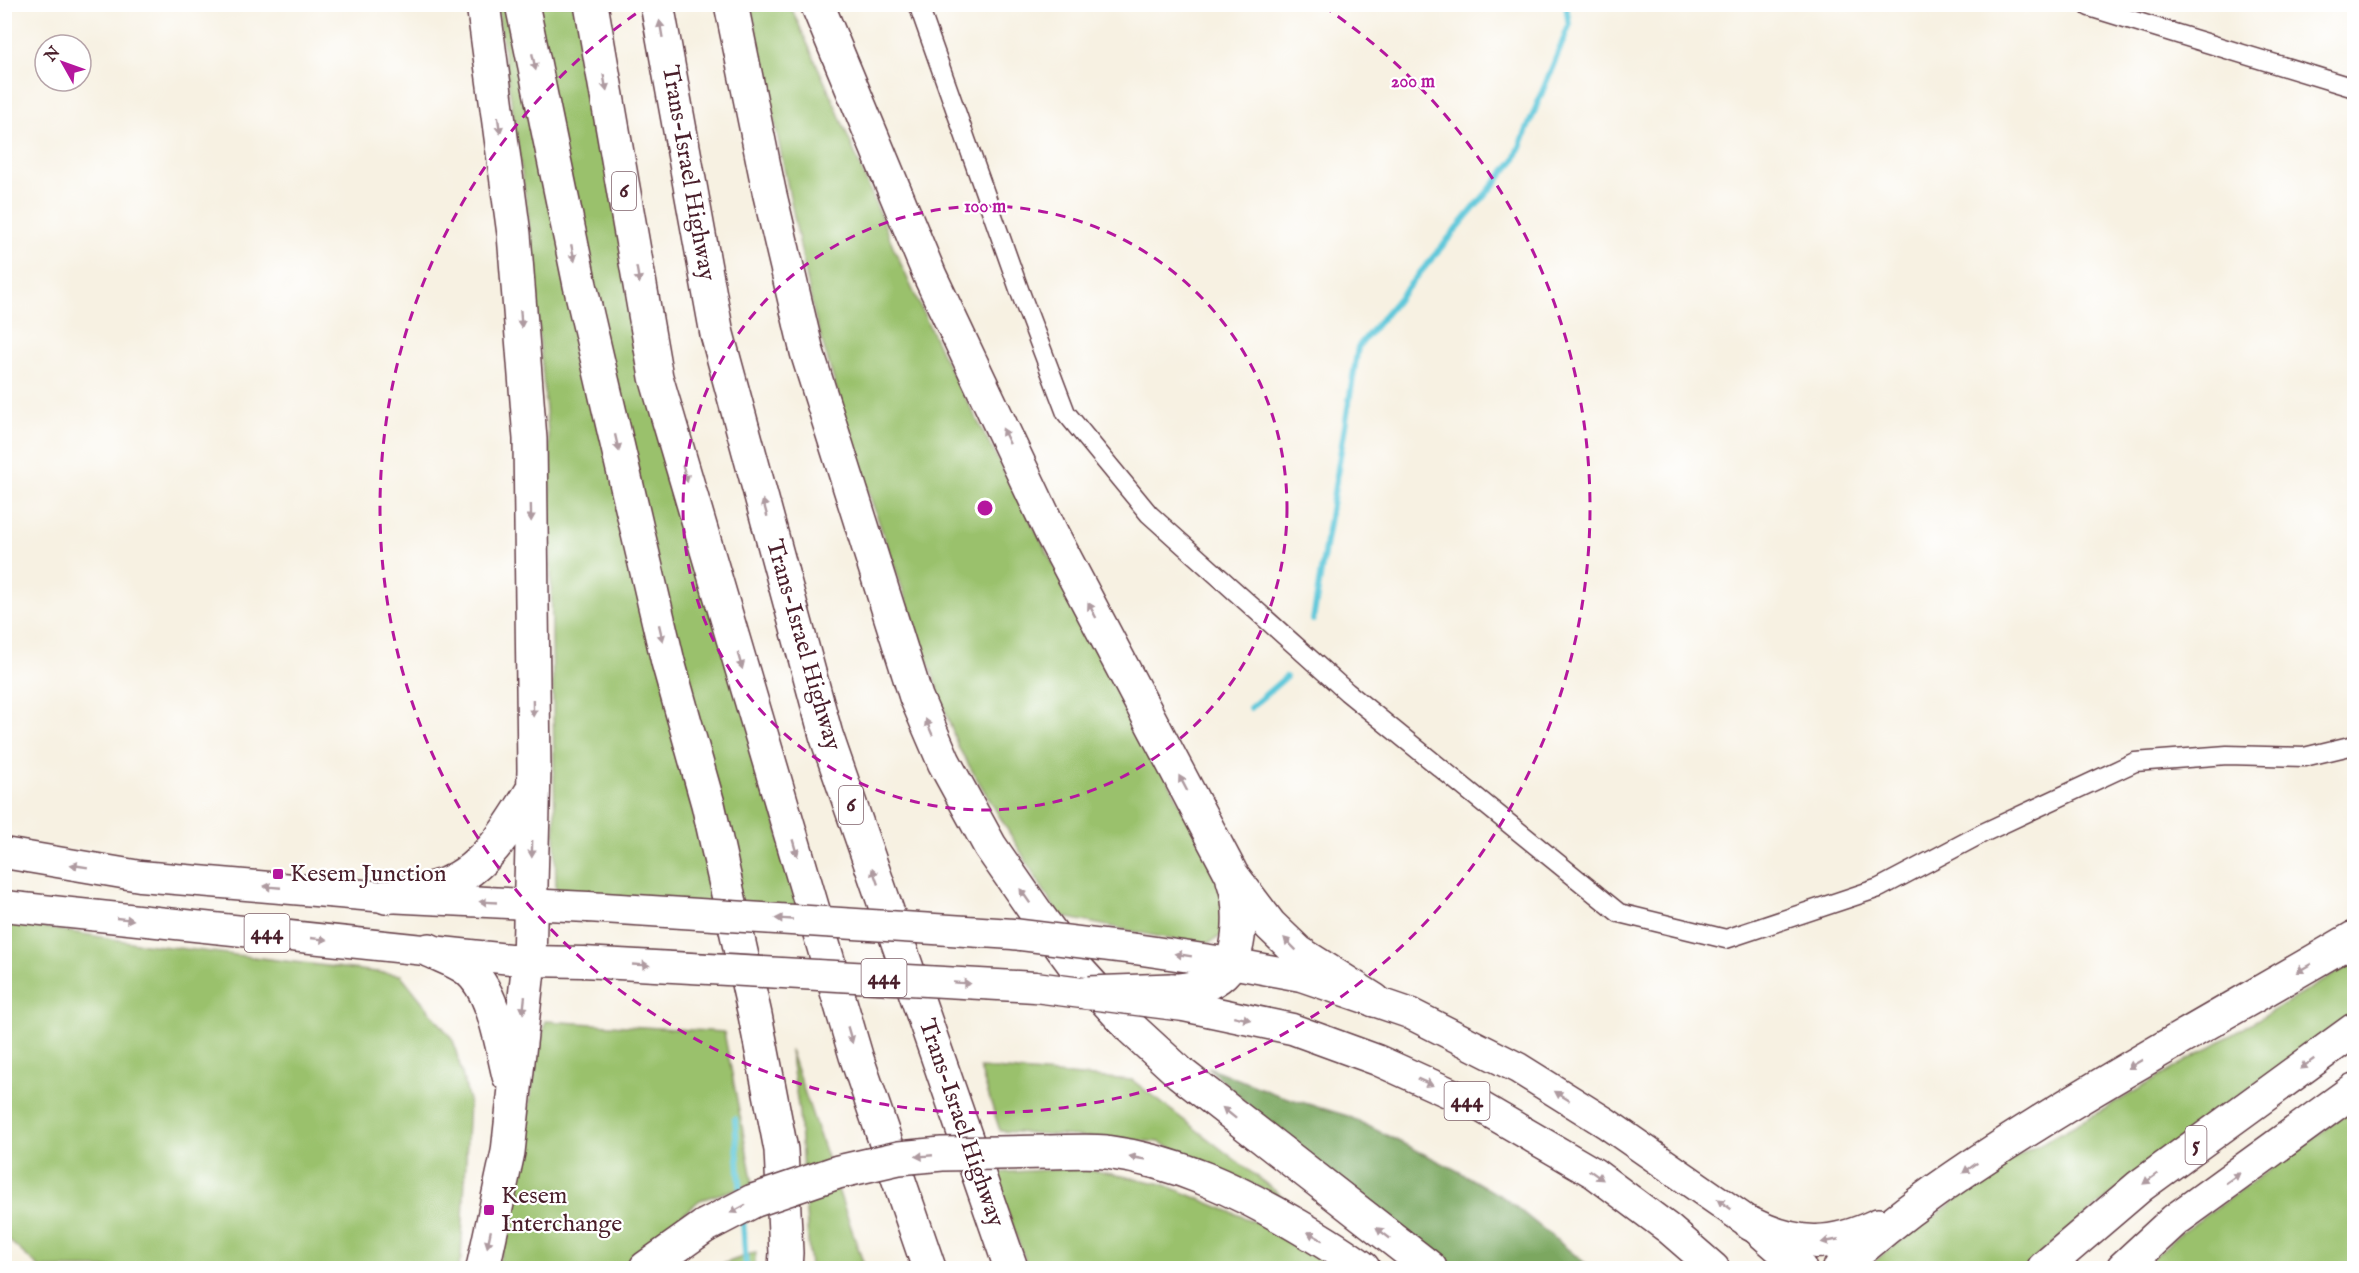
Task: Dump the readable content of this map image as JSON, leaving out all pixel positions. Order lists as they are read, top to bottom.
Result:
{
  "streets": {
    "highway": ["Trans-Israel Highway", "6", "5"],
    "main road": ["444"]
  },
  "places": {
    "transit": ["Kesem Junction", "Kesem Interchange"]
  },
  "north": "top left",
  "rings": ["200 m", "100 m"]
}
